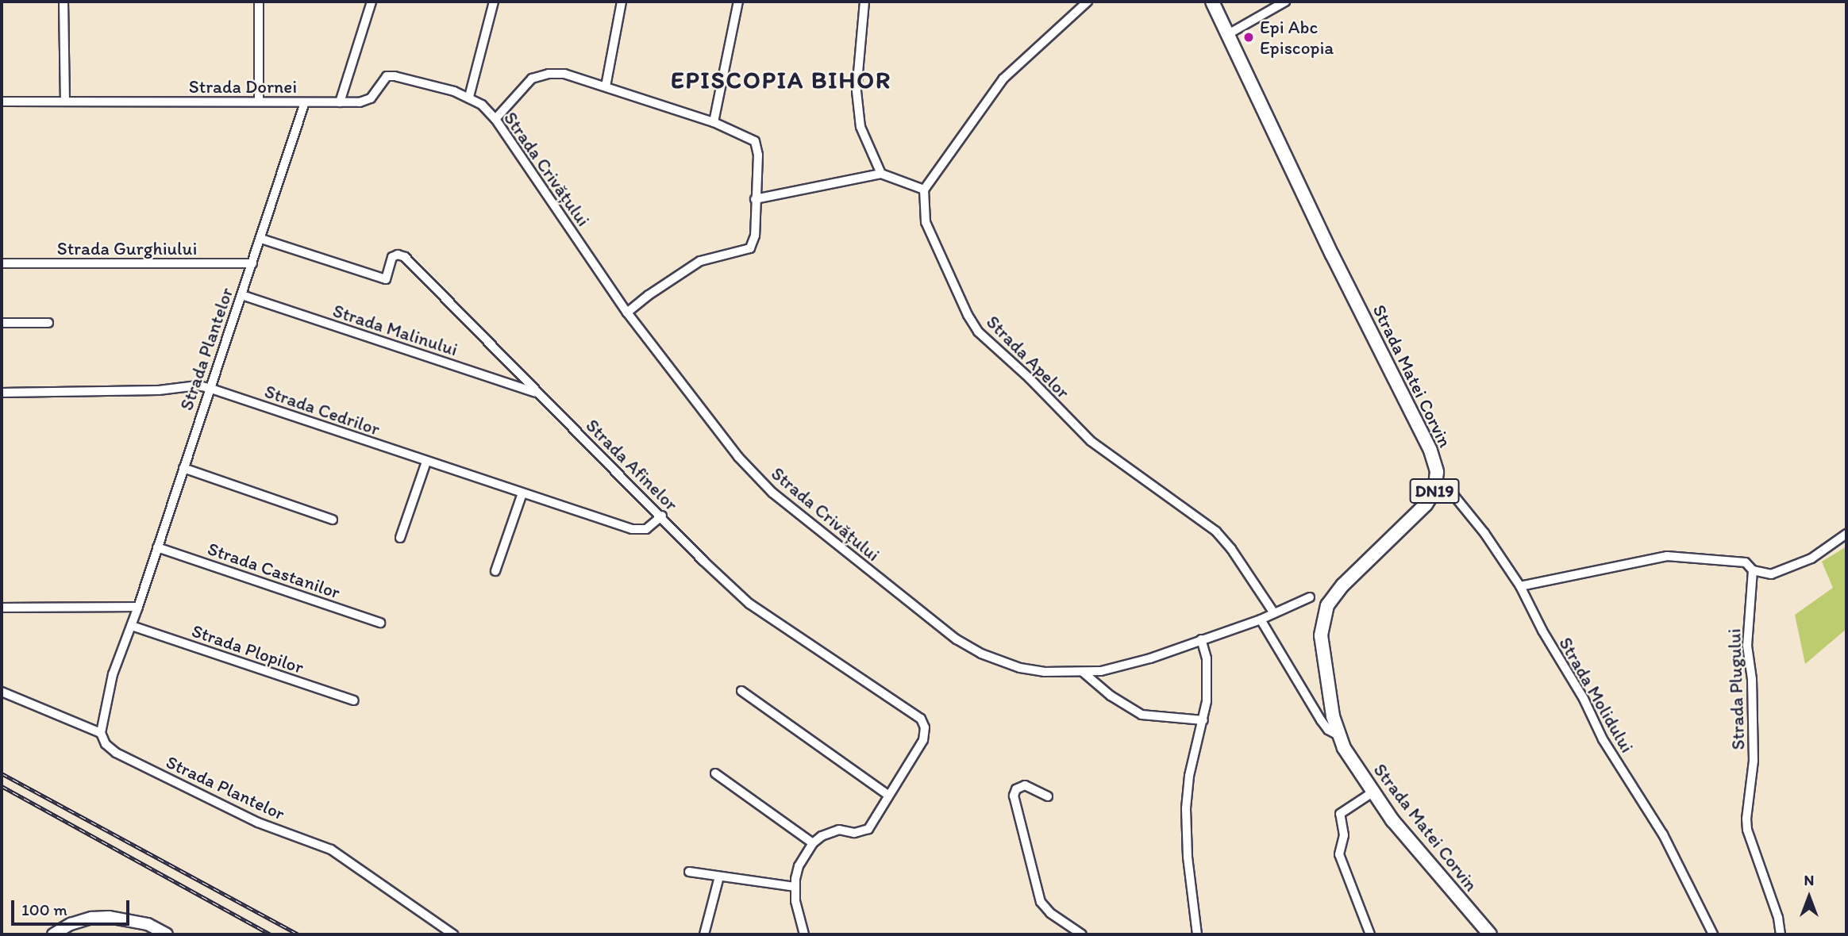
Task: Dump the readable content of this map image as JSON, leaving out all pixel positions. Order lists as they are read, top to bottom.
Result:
{
  "streets": {
    "main road": ["Strada Matei Corvin", "DN19"],
    "street": [
      "Strada Dornei",
      "Strada Crivățului",
      "Strada Gurghiului",
      "Strada Malinului",
      "Strada Plantelor",
      "Strada Apelor",
      "Strada Cedrilor",
      "Strada Afinelor",
      "Strada Castanilor",
      "Strada Plopilor",
      "Strada Plugului",
      "Strada Molidului"
    ]
  },
  "crossings": [
    ["Strada Dornei", "Strada Crivățului"],
    ["Strada Dornei", "Strada Plantelor"],
    ["Strada Crivățului", "Strada Apelor"],
    ["Strada Gurghiului", "Strada Plantelor"],
    ["Strada Malinului", "Strada Plantelor"],
    ["Strada Malinului", "Strada Afinelor"],
    ["Strada Plantelor", "Strada Cedrilor"],
    ["Strada Plantelor", "Strada Afinelor"],
    ["Strada Plantelor", "Strada Castanilor"],
    ["Strada Plantelor", "Strada Plopilor"],
    ["Strada Matei Corvin", "Strada Molidului"],
    ["Strada Cedrilor", "Strada Afinelor"]
  ],
  "districts": ["EPISCOPIA BIHOR"],
  "places": ["Epi Abc Episcopia"],
  "scale_bar": "100 m",
  "north": "top"
}
